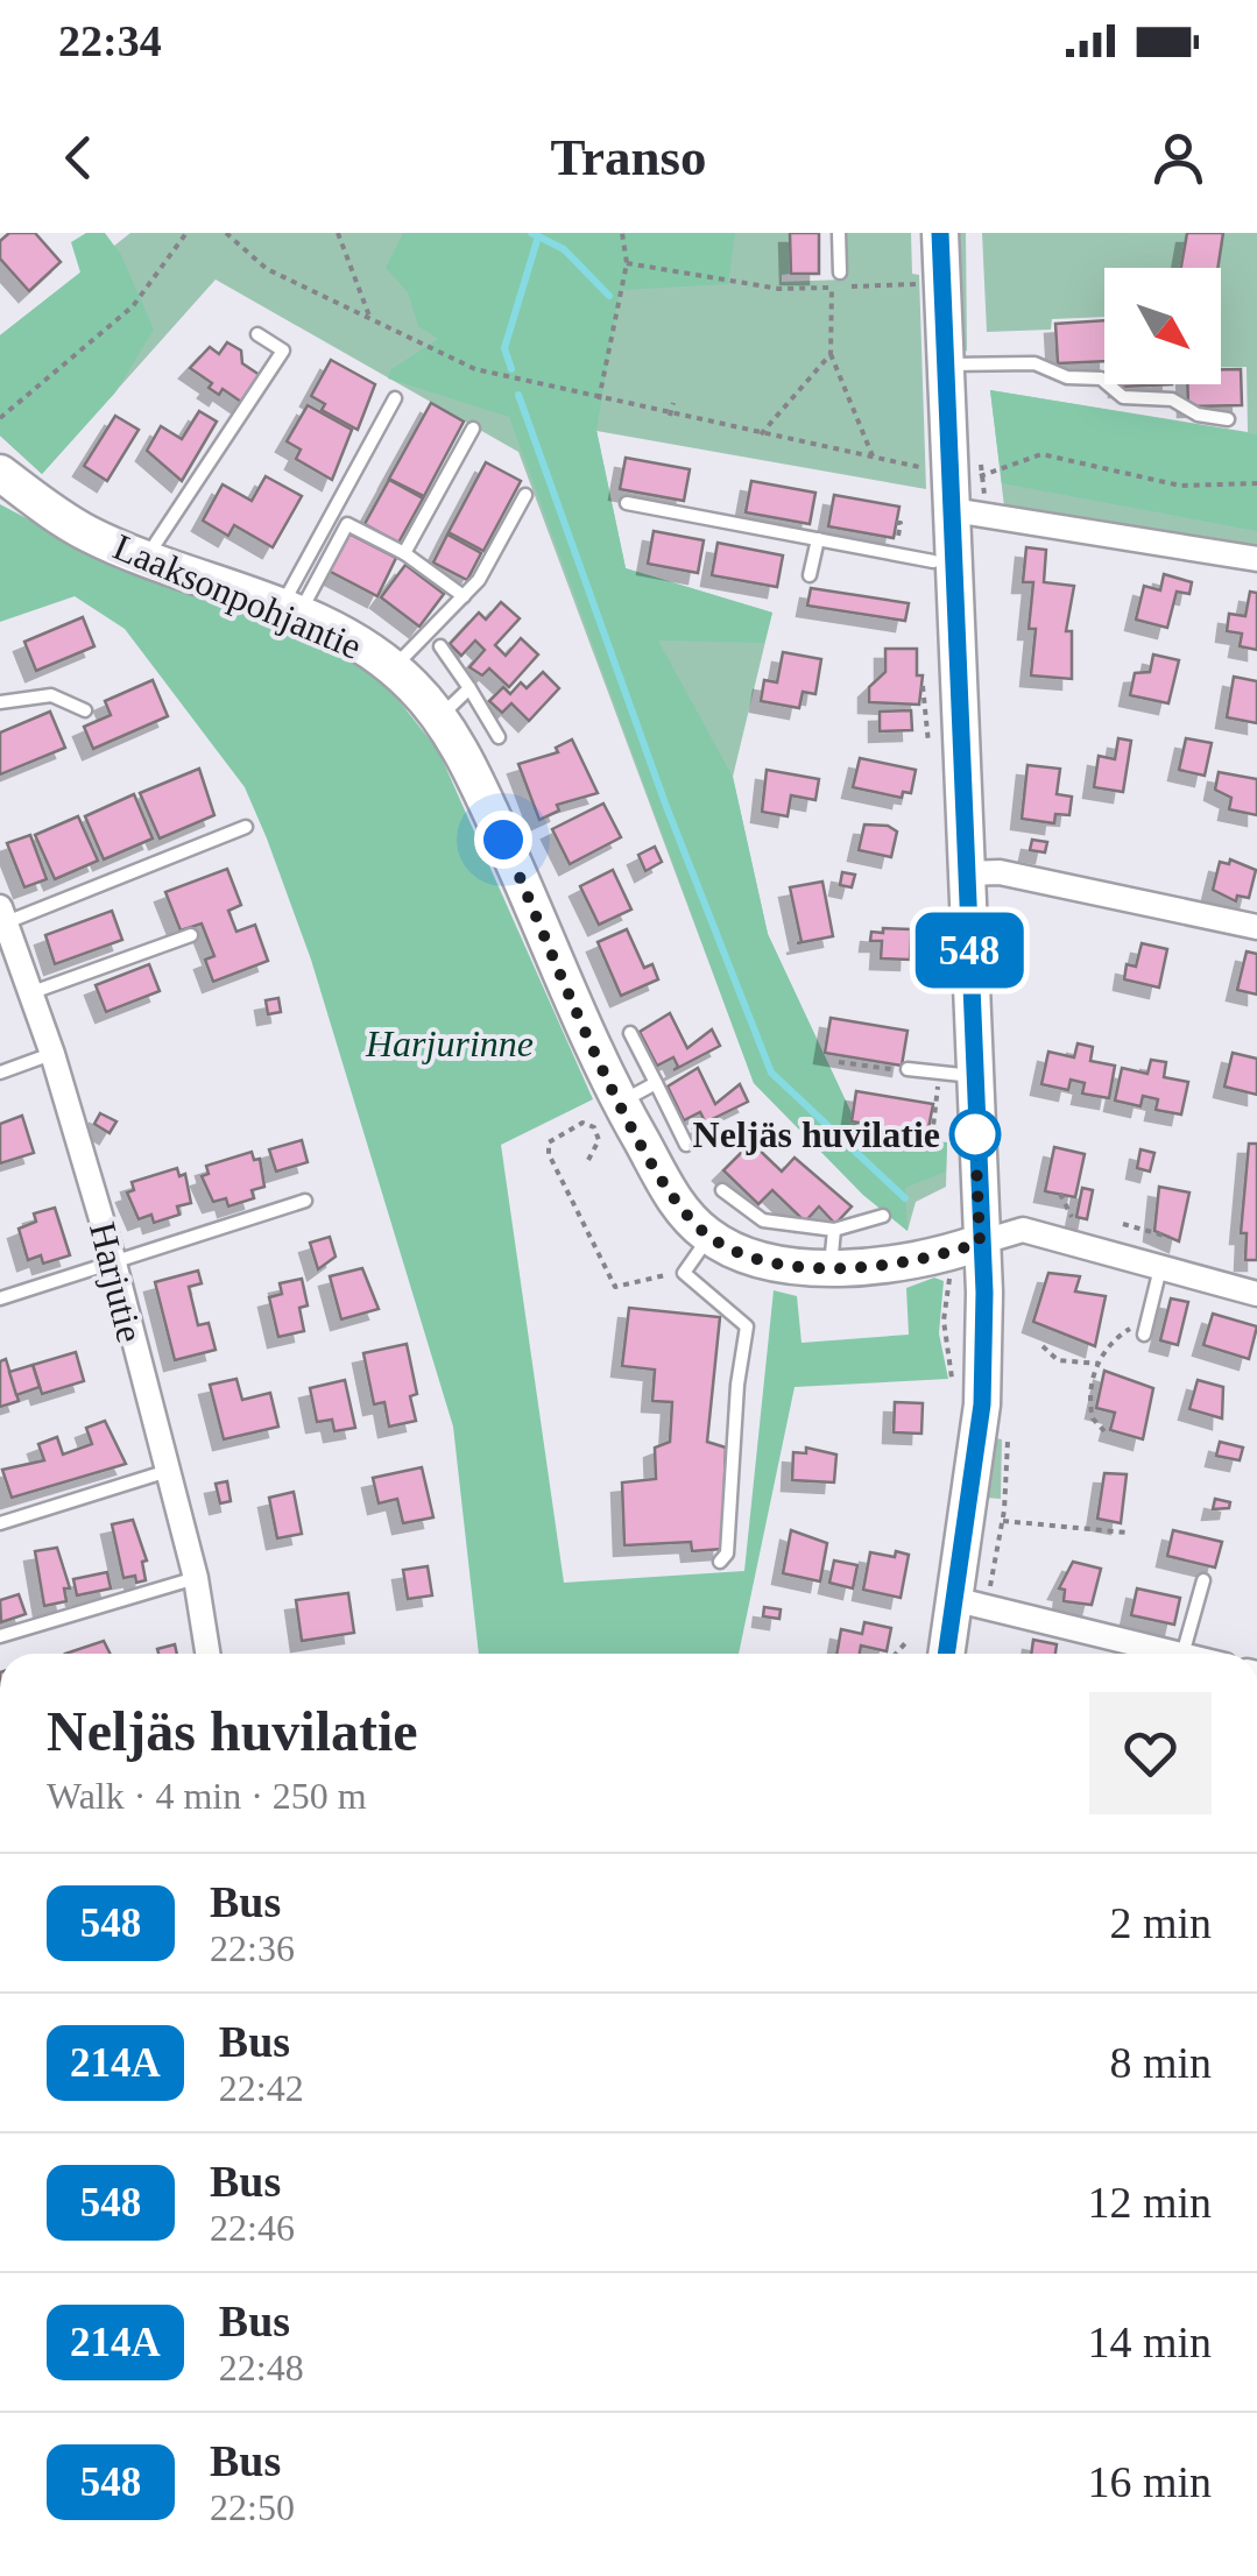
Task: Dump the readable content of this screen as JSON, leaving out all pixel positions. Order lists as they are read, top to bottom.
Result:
{
  "streets": {
    "street": ["Laaksonpohjantie", "Harjutie"]
  },
  "parks": ["Harjurinne"],
  "places": ["Neljäs huvilatie"],
  "lines": ["bus line 548"],
  "north": "bottom right",
  "page": {
    "status": "22:34",
    "header": "Transo",
    "on_map": "548",
    "heading": ["Neljäs huvilatie", "Walk · 4 min · 250 m"],
    "list": [
      {
        "mark": "548",
        "name": "Bus",
        "note": "22:36",
        "value": "2 min"
      },
      {
        "mark": "214A",
        "name": "Bus",
        "note": "22:42",
        "value": "8 min"
      },
      {
        "mark": "548",
        "name": "Bus",
        "note": "22:46",
        "value": "12 min"
      },
      {
        "mark": "214A",
        "name": "Bus",
        "note": "22:48",
        "value": "14 min"
      },
      {
        "mark": "548",
        "name": "Bus",
        "note": "22:50",
        "value": "16 min"
      }
    ]
  }
}
